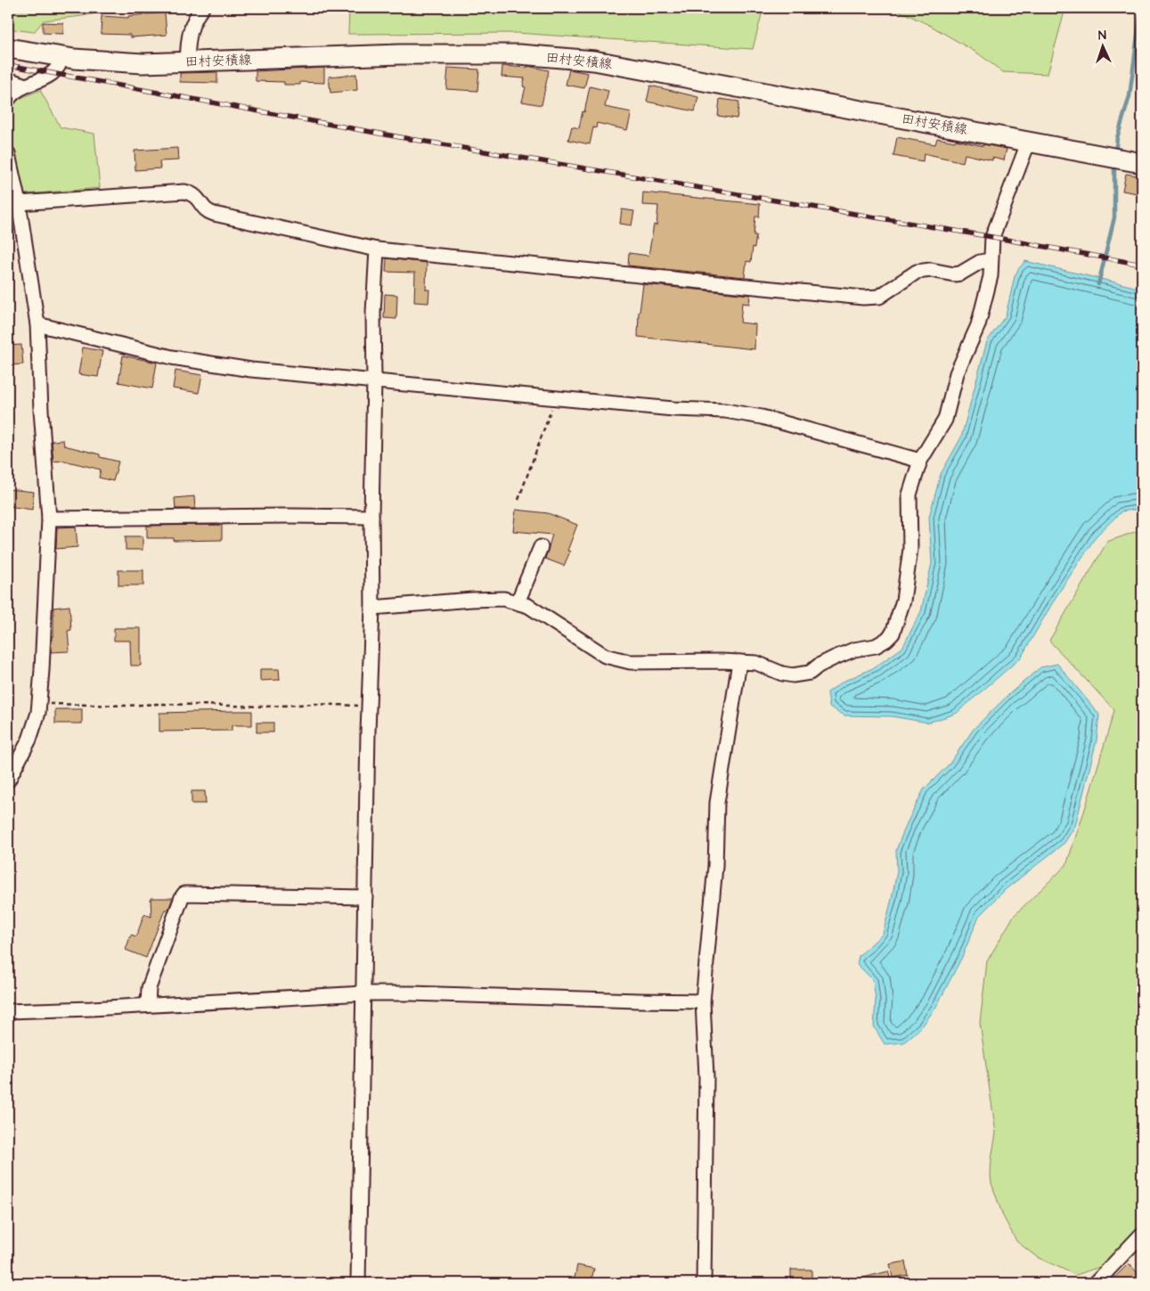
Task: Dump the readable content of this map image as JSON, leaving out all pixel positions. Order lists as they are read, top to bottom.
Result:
{
  "streets": {
    "main road": ["田村安積線"]
  },
  "north": "top"
}
